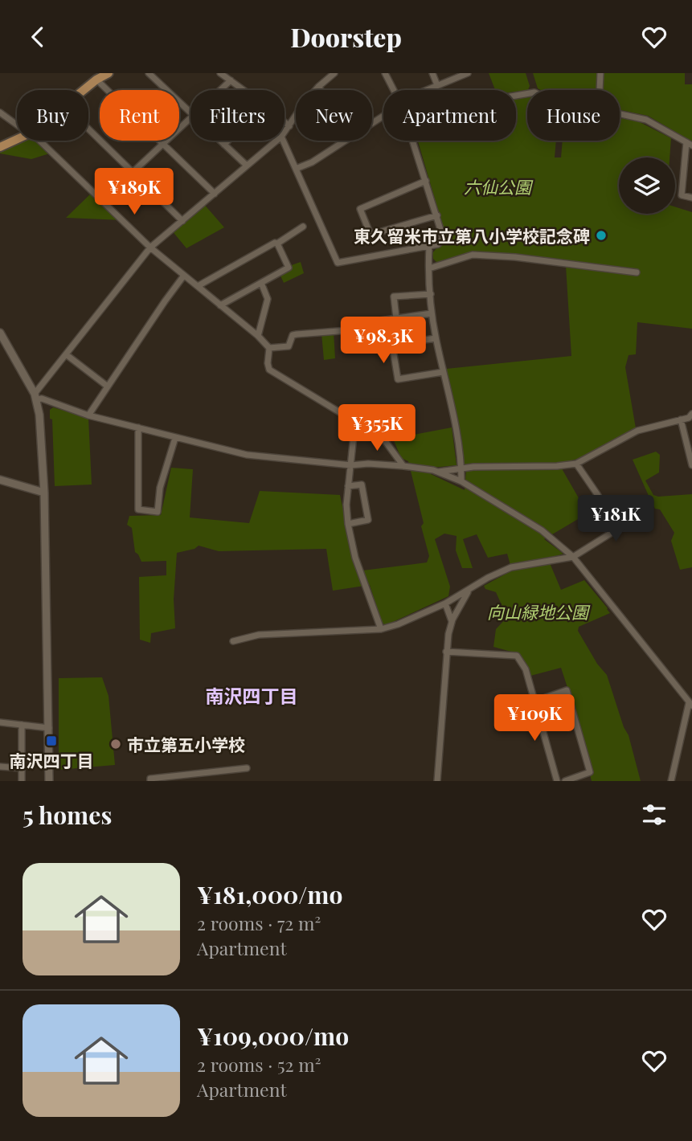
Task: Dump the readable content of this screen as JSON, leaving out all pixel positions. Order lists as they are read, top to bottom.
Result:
{
  "districts": ["南沢四丁目"],
  "parks": ["六仙公園", "向山緑地公園"],
  "places": {
    "other": ["東久留米市立第八小学校記念碑", "市立第五小学校"],
    "transit": ["南沢四丁目"]
  },
  "page": {
    "header": "Doorstep",
    "chip": [
      "Buy",
      "Rent",
      "Filters",
      "New",
      "Apartment",
      "House"
    ],
    "price": [
      "¥189K",
      "¥98.3K",
      "¥355K",
      "¥181K",
      "¥109K"
    ],
    "heading": "5 homes",
    "list": [
      {
        "name": "¥181,000/mo",
        "note": "2 rooms · 72 m² · Apartment"
      },
      {
        "name": "¥109,000/mo",
        "note": "2 rooms · 52 m² · Apartment"
      }
    ]
  }
}
